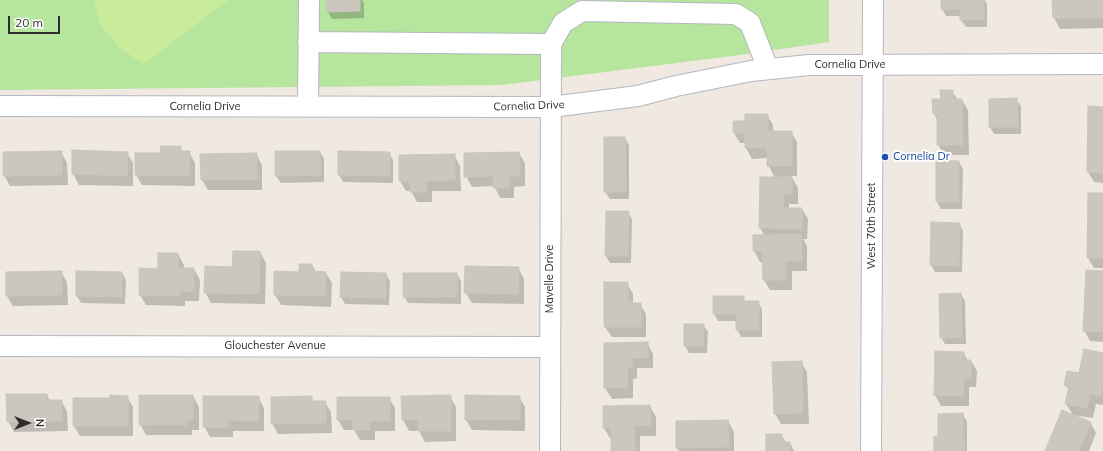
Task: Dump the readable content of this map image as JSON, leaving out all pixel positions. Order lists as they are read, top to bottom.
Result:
{
  "streets": {
    "street": [
      "Cornelia Drive",
      "West 70th Street",
      "Mavelle Drive",
      "Glouchester Avenue"
    ]
  },
  "crossings": [
    ["Cornelia Drive", "West 70th Street"],
    ["Cornelia Drive", "Mavelle Drive"],
    ["Mavelle Drive", "Glouchester Avenue"]
  ],
  "places": ["Cornelia Dr"],
  "scale_bar": "20 m",
  "north": "right"
}
